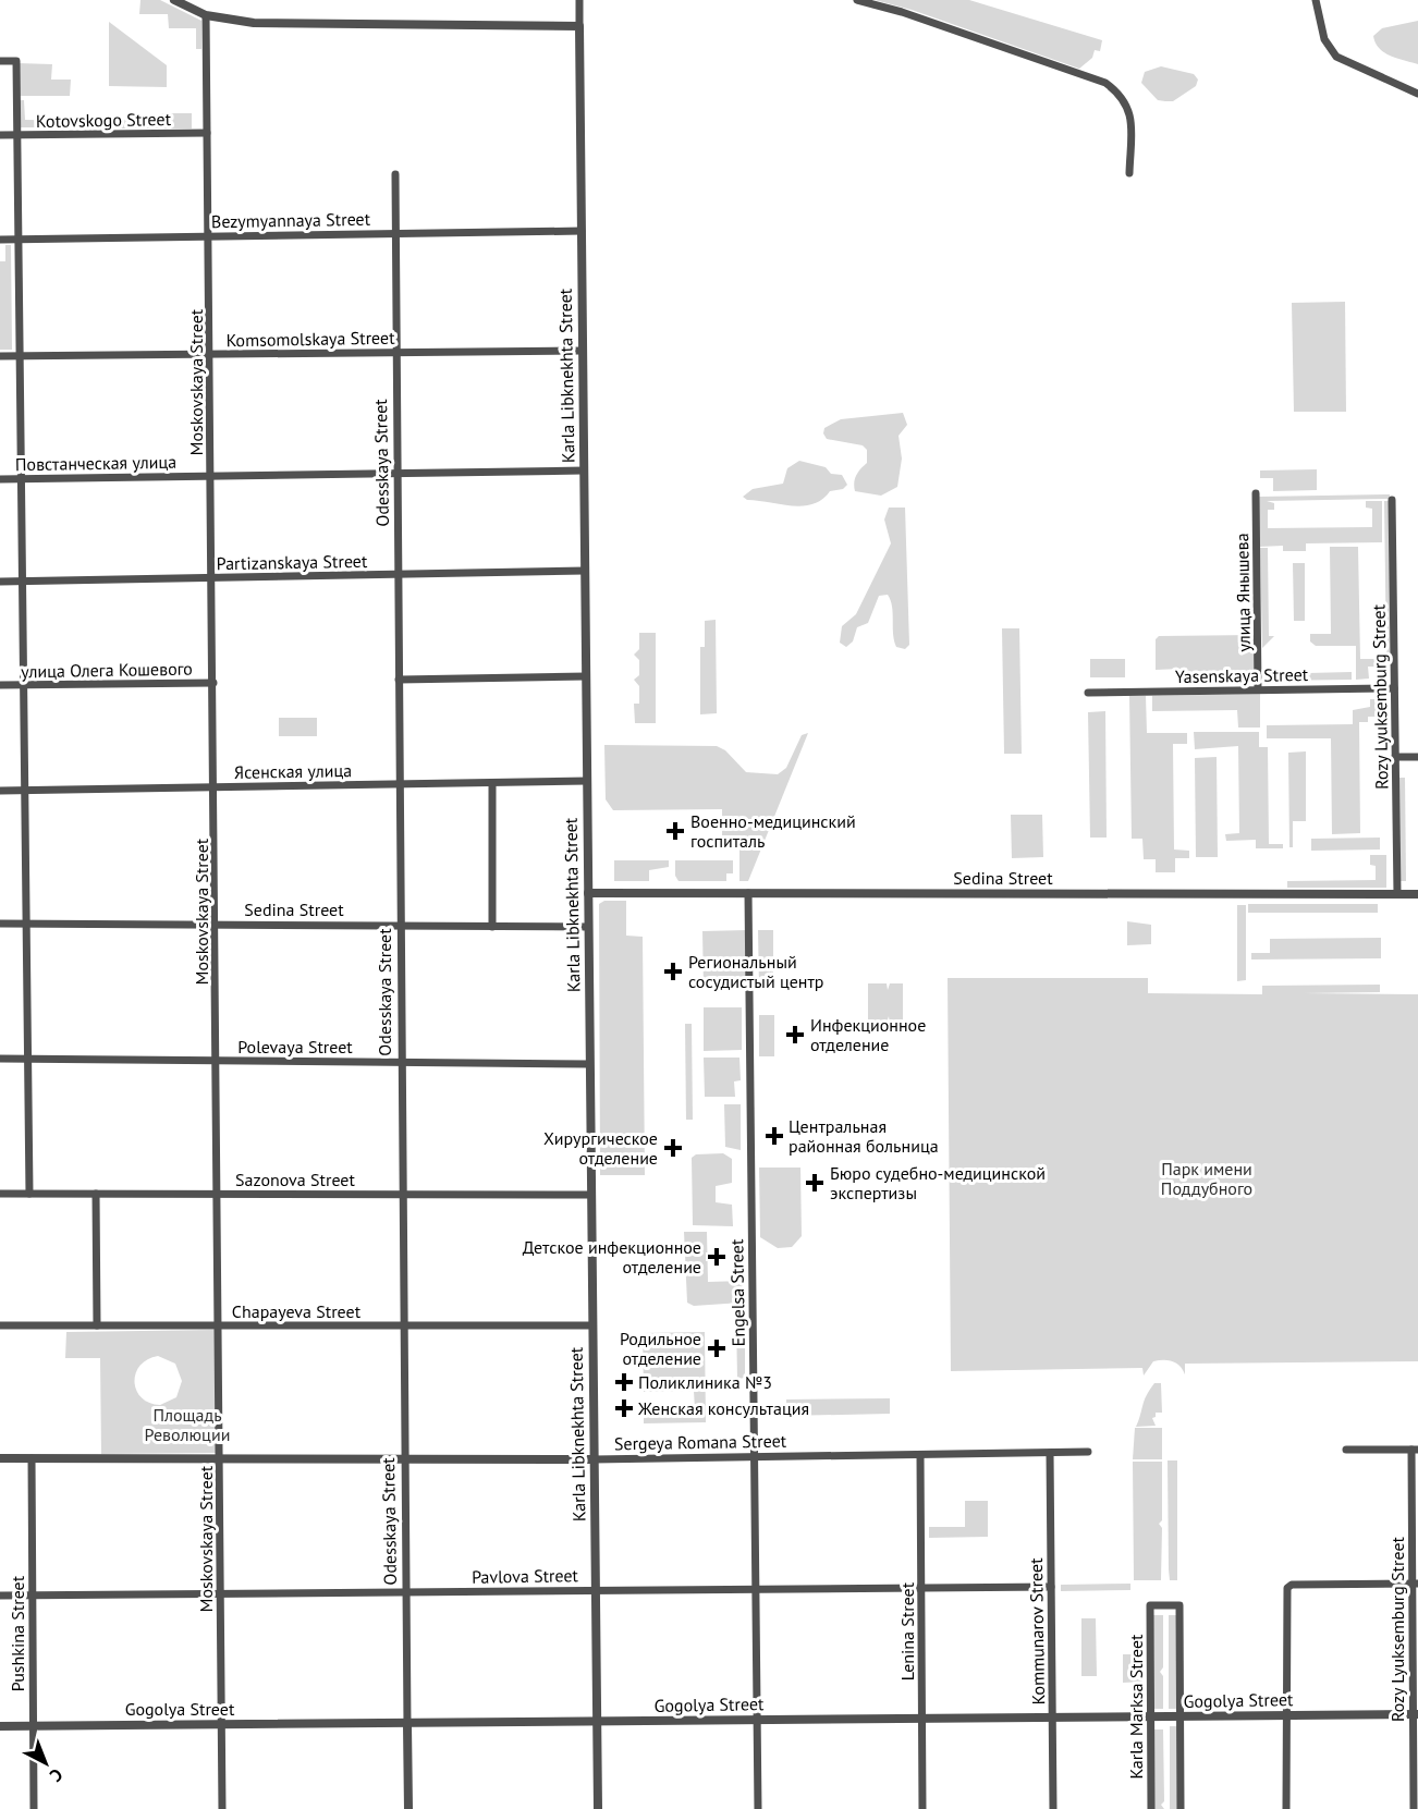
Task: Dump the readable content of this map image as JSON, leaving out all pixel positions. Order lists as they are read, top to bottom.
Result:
{
  "streets": {
    "street": [
      "Kotovskogo Street",
      "Bezymyannaya Street",
      "Komsomolskaya Street",
      "Karla Libknekhta Street",
      "Moskovskaya Street",
      "Повстанческая улица",
      "Odesskaya Street",
      "Partizanskaya Street",
      "улица Янышева",
      "улица Олега Кошевого",
      "Yasenskaya Street",
      "Rozy Lyuksemburg Street",
      "Ясенская улица",
      "Sedina Street",
      "Polevaya Street",
      "Sazonova Street",
      "Engelsa Street",
      "Chapayeva Street",
      "Sergeya Romana Street",
      "Pavlova Street",
      "Lenina Street",
      "Kommunarov Street",
      "Pushkina Street",
      "Gogolya Street",
      "Karla Marksa Street"
    ]
  },
  "crossings": [
    ["Kotovskogo Street", "Moskovskaya Street"],
    ["Bezymyannaya Street", "Karla Libknekhta Street"],
    ["Bezymyannaya Street", "Moskovskaya Street"],
    ["Bezymyannaya Street", "Odesskaya Street"],
    ["Komsomolskaya Street", "Karla Libknekhta Street"],
    ["Komsomolskaya Street", "Moskovskaya Street"],
    ["Komsomolskaya Street", "Odesskaya Street"],
    ["Karla Libknekhta Street", "Повстанческая улица"],
    ["Karla Libknekhta Street", "Partizanskaya Street"],
    ["Karla Libknekhta Street", "Ясенская улица"],
    ["Karla Libknekhta Street", "Sedina Street"],
    ["Karla Libknekhta Street", "Polevaya Street"],
    ["Karla Libknekhta Street", "Sazonova Street"],
    ["Karla Libknekhta Street", "Chapayeva Street"],
    ["Karla Libknekhta Street", "Sergeya Romana Street"],
    ["Karla Libknekhta Street", "Pavlova Street"],
    ["Karla Libknekhta Street", "Gogolya Street"],
    ["Moskovskaya Street", "Повстанческая улица"],
    ["Moskovskaya Street", "Partizanskaya Street"],
    ["Moskovskaya Street", "улица Олега Кошевого"],
    ["Moskovskaya Street", "Ясенская улица"],
    ["Moskovskaya Street", "Sedina Street"],
    ["Moskovskaya Street", "Polevaya Street"],
    ["Moskovskaya Street", "Sazonova Street"],
    ["Moskovskaya Street", "Chapayeva Street"],
    ["Moskovskaya Street", "Sergeya Romana Street"],
    ["Moskovskaya Street", "Pavlova Street"],
    ["Moskovskaya Street", "Gogolya Street"],
    ["Повстанческая улица", "Odesskaya Street"],
    ["Odesskaya Street", "Partizanskaya Street"],
    ["Odesskaya Street", "Ясенская улица"],
    ["Odesskaya Street", "Sedina Street"],
    ["Odesskaya Street", "Polevaya Street"],
    ["Odesskaya Street", "Sazonova Street"],
    ["Odesskaya Street", "Chapayeva Street"],
    ["Odesskaya Street", "Sergeya Romana Street"],
    ["Odesskaya Street", "Pavlova Street"],
    ["Odesskaya Street", "Gogolya Street"],
    ["улица Янышева", "Yasenskaya Street"],
    ["Yasenskaya Street", "Rozy Lyuksemburg Street"],
    ["Rozy Lyuksemburg Street", "Sedina Street"],
    ["Rozy Lyuksemburg Street", "Gogolya Street"],
    ["Sedina Street", "Engelsa Street"],
    ["Engelsa Street", "Sergeya Romana Street"],
    ["Engelsa Street", "Pavlova Street"],
    ["Engelsa Street", "Gogolya Street"],
    ["Sergeya Romana Street", "Lenina Street"],
    ["Sergeya Romana Street", "Kommunarov Street"],
    ["Sergeya Romana Street", "Pushkina Street"],
    ["Pavlova Street", "Lenina Street"],
    ["Pavlova Street", "Kommunarov Street"],
    ["Pavlova Street", "Pushkina Street"],
    ["Lenina Street", "Gogolya Street"],
    ["Kommunarov Street", "Gogolya Street"],
    ["Pushkina Street", "Gogolya Street"],
    ["Gogolya Street", "Karla Marksa Street"]
  ],
  "parks": ["Парк имени Поддубного", "Площадь Революции"],
  "places": {
    "health": [
      "Военно-медицинский госпиталь",
      "Региональный сосудистый центр",
      "Инфекционное отделение",
      "Центральная районная больница",
      "Хирургическое отделение",
      "Бюро судебно-медицинской экспертизы",
      "Детское инфекционное отделение",
      "Родильное отделение",
      "Поликлиника №3",
      "Женская консультация"
    ]
  },
  "north": "bottom right"
}
